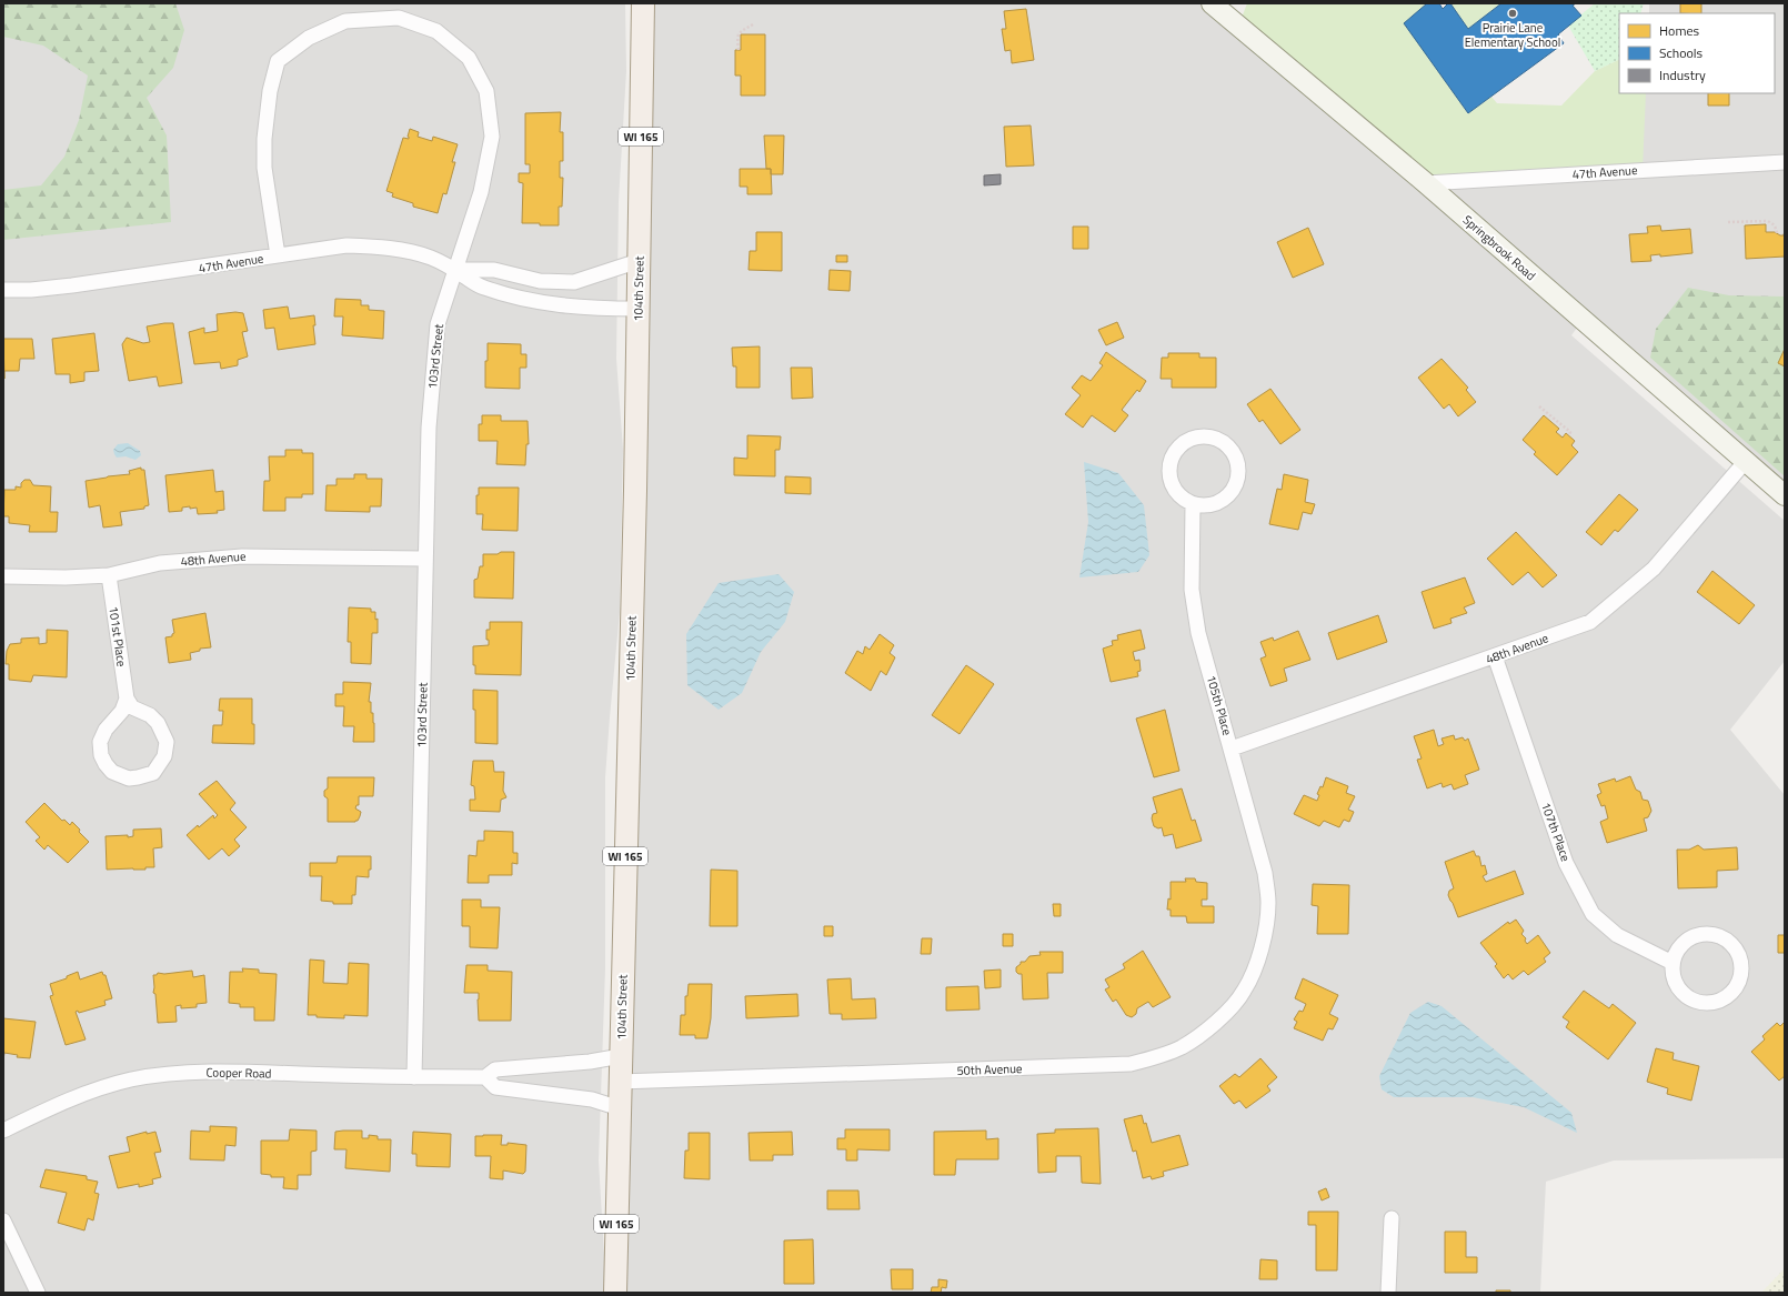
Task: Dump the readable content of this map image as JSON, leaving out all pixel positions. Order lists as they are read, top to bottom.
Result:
{
  "streets": {
    "main road": ["WI 165", "104th Street"],
    "street": [
      "47th Avenue",
      "Springbrook Road",
      "103rd Street",
      "48th Avenue",
      "101st Place",
      "105th Place",
      "107th Place",
      "50th Avenue",
      "Cooper Road"
    ]
  },
  "crossings": [
    ["47th Avenue", "Springbrook Road"],
    ["47th Avenue", "104th Street"],
    ["47th Avenue", "103rd Street"],
    ["Springbrook Road", "48th Avenue"],
    ["104th Street", "50th Avenue"],
    ["104th Street", "Cooper Road"],
    ["103rd Street", "48th Avenue"],
    ["103rd Street", "Cooper Road"],
    ["48th Avenue", "101st Place"],
    ["48th Avenue", "105th Place"],
    ["48th Avenue", "107th Place"],
    ["105th Place", "50th Avenue"]
  ],
  "places": ["Prairie Lane Elementary School"],
  "legend": ["Homes", "Schools", "Industry"]
}
